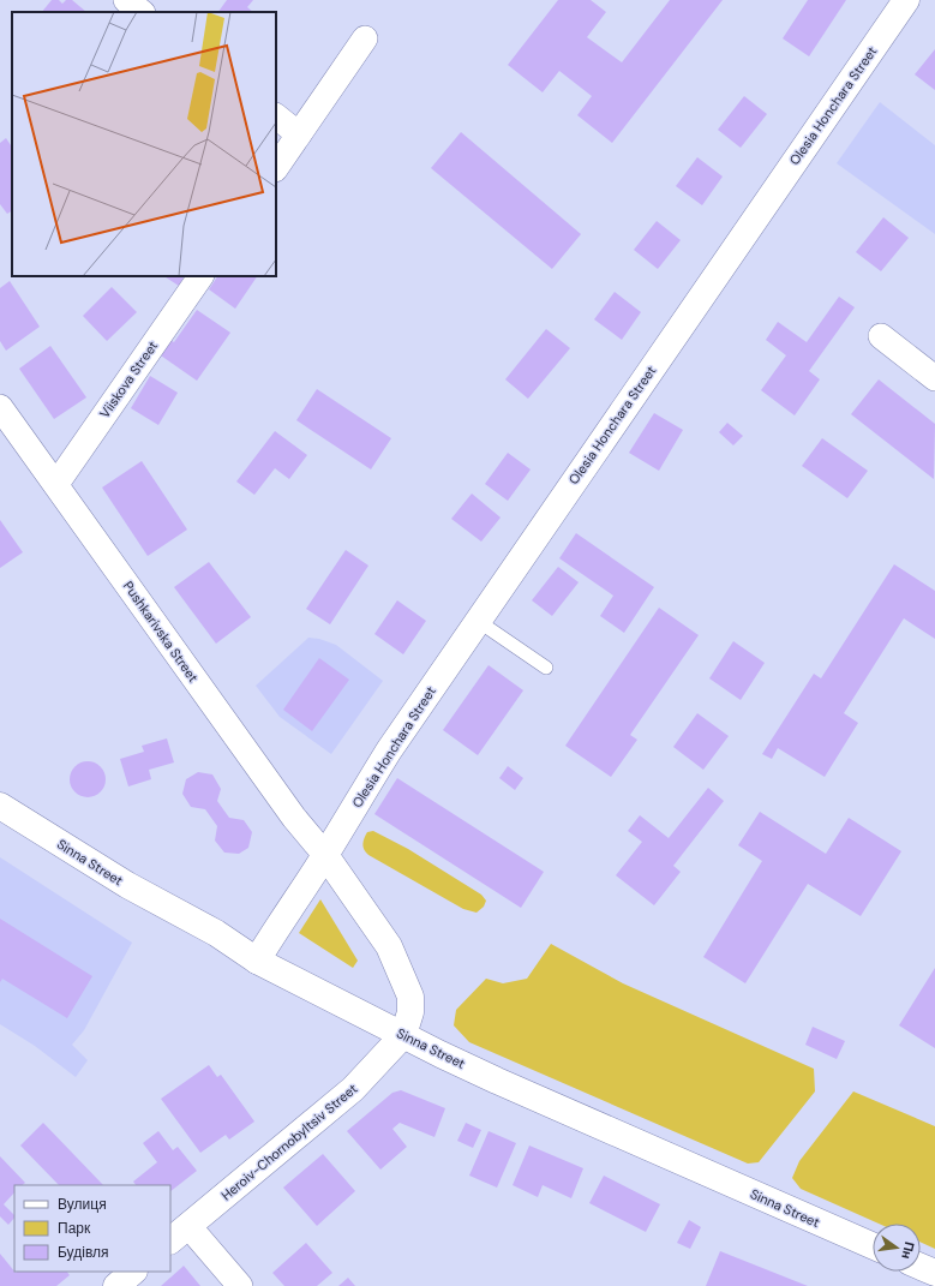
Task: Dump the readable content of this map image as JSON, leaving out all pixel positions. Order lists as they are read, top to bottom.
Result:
{
  "streets": {
    "main road": ["Olesia Honchara Street", "Sinna Street", "Heroiv-Chornobyltsiv Street"],
    "street": ["Viiskova Street", "Pushkarivska Street"]
  },
  "crossings": [
    ["Olesia Honchara Street", "Pushkarivska Street"],
    ["Olesia Honchara Street", "Sinna Street"],
    ["Viiskova Street", "Pushkarivska Street"],
    ["Sinna Street", "Heroiv-Chornobyltsiv Street"]
  ],
  "legend": ["Вулиця", "Парк", "Будівля"],
  "north": "right"
}
